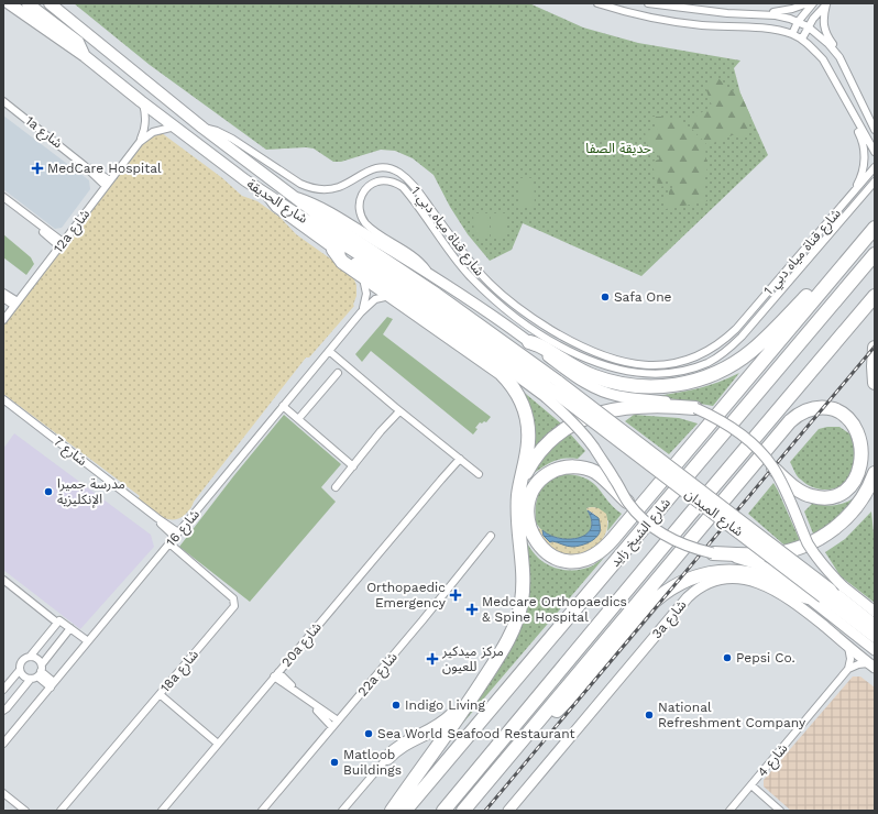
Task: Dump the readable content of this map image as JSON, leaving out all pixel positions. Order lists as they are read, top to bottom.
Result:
{
  "streets": {
    "highway": ["شارع الشيخ زايد"],
    "main road": ["شارع الحديقة", "شارع الميدان", "3a شارع"],
    "street": [
      "1a شارع",
      "12a شارع",
      "شارع قناة مياه دبي 1",
      "شارع 7",
      "شارع 16",
      "20a شارع",
      "18a شارع",
      "22a شارع",
      "شارع 4"
    ]
  },
  "crossings": [
    ["1a شارع", "12a شارع"],
    ["شارع الحديقة", "12a شارع"],
    ["شارع الحديقة", "شارع قناة مياه دبي 1"],
    ["شارع الحديقة", "شارع الميدان"],
    ["شارع 7", "شارع 16"],
    ["شارع 7", "18a شارع"],
    ["شارع 16", "18a شارع"]
  ],
  "parks": ["حديقة الصفا"],
  "places": {
    "health": [
      "MedCare Hospital",
      "Orthopaedic Emergency",
      "Medcare Orthopaedics & Spine Hospital",
      "مركز ميدكير للعيون"
    ],
    "other": [
      "Safa One",
      "مدرسة جميرا الإنكليزية",
      "Pepsi Co.",
      "Indigo Living",
      "National Refreshment Company",
      "Sea World Seafood Restaurant",
      "Matloob Buildings"
    ]
  }
}
